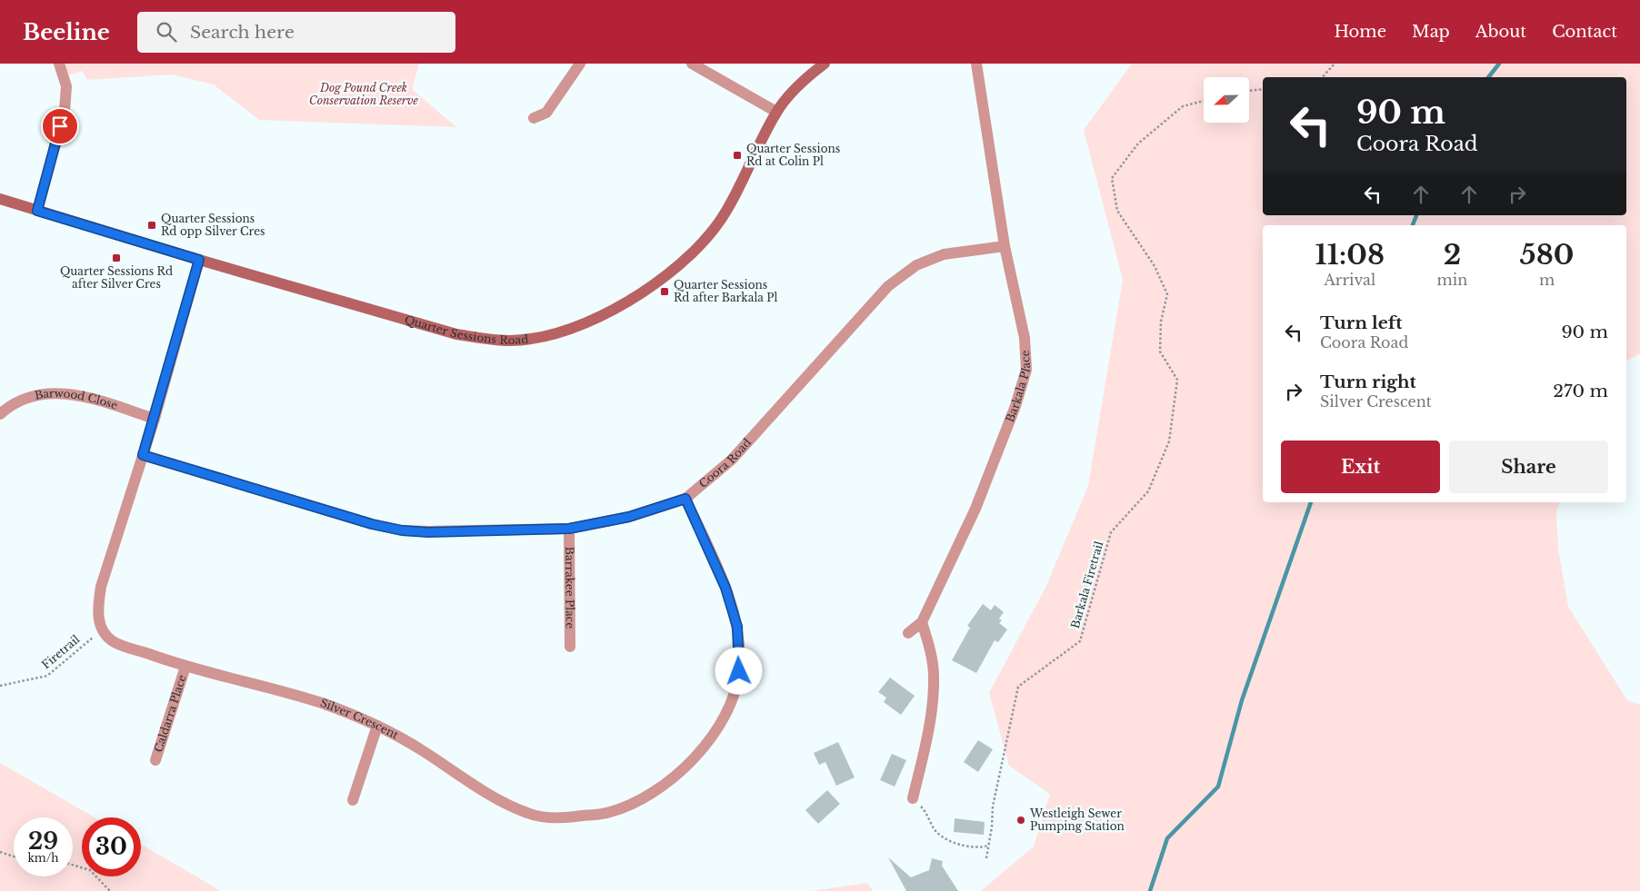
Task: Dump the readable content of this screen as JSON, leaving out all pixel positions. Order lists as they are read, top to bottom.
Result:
{
  "streets": {
    "main road": ["Quarter Sessions Road"],
    "street": [
      "Barkala Place",
      "Barwood Close",
      "Coora Road",
      "Barrakee Place",
      "Caldarra Place",
      "Silver Crescent"
    ],
    "path": ["Barkala Firetrail", "Firetrail"]
  },
  "crossings": [
    ["Barkala Place", "Coora Road"],
    ["Coora Road", "Barrakee Place"],
    ["Coora Road", "Silver Crescent"],
    ["Firetrail", "Silver Crescent"],
    ["Caldarra Place", "Silver Crescent"]
  ],
  "parks": ["Dog Pound Creek Conservation Reserve"],
  "places": {
    "transit": [
      "Quarter Sessions Rd at Colin Pl",
      "Quarter Sessions Rd opp Silver Cres",
      "Quarter Sessions Rd after Silver Cres",
      "Quarter Sessions Rd after Barkala Pl"
    ],
    "other": ["Westleigh Sewer Pumping Station"]
  },
  "north": "left",
  "page": {
    "header": "Beeline",
    "search": "Search here",
    "nav": [
      "Home",
      "Map",
      "About",
      "Contact"
    ],
    "turn": ["90 m", "Coora Road"],
    "eta": [
      "11:08",
      "Arrival",
      "2",
      "min",
      "580",
      "m"
    ],
    "list": [
      {
        "name": "Turn left",
        "note": "Coora Road",
        "value": "90 m"
      },
      {
        "name": "Turn right",
        "note": "Silver Crescent",
        "value": "270 m"
      }
    ],
    "buttons": ["Exit", "Share"],
    "speed": "29 km/h",
    "limit": "30"
  }
}
